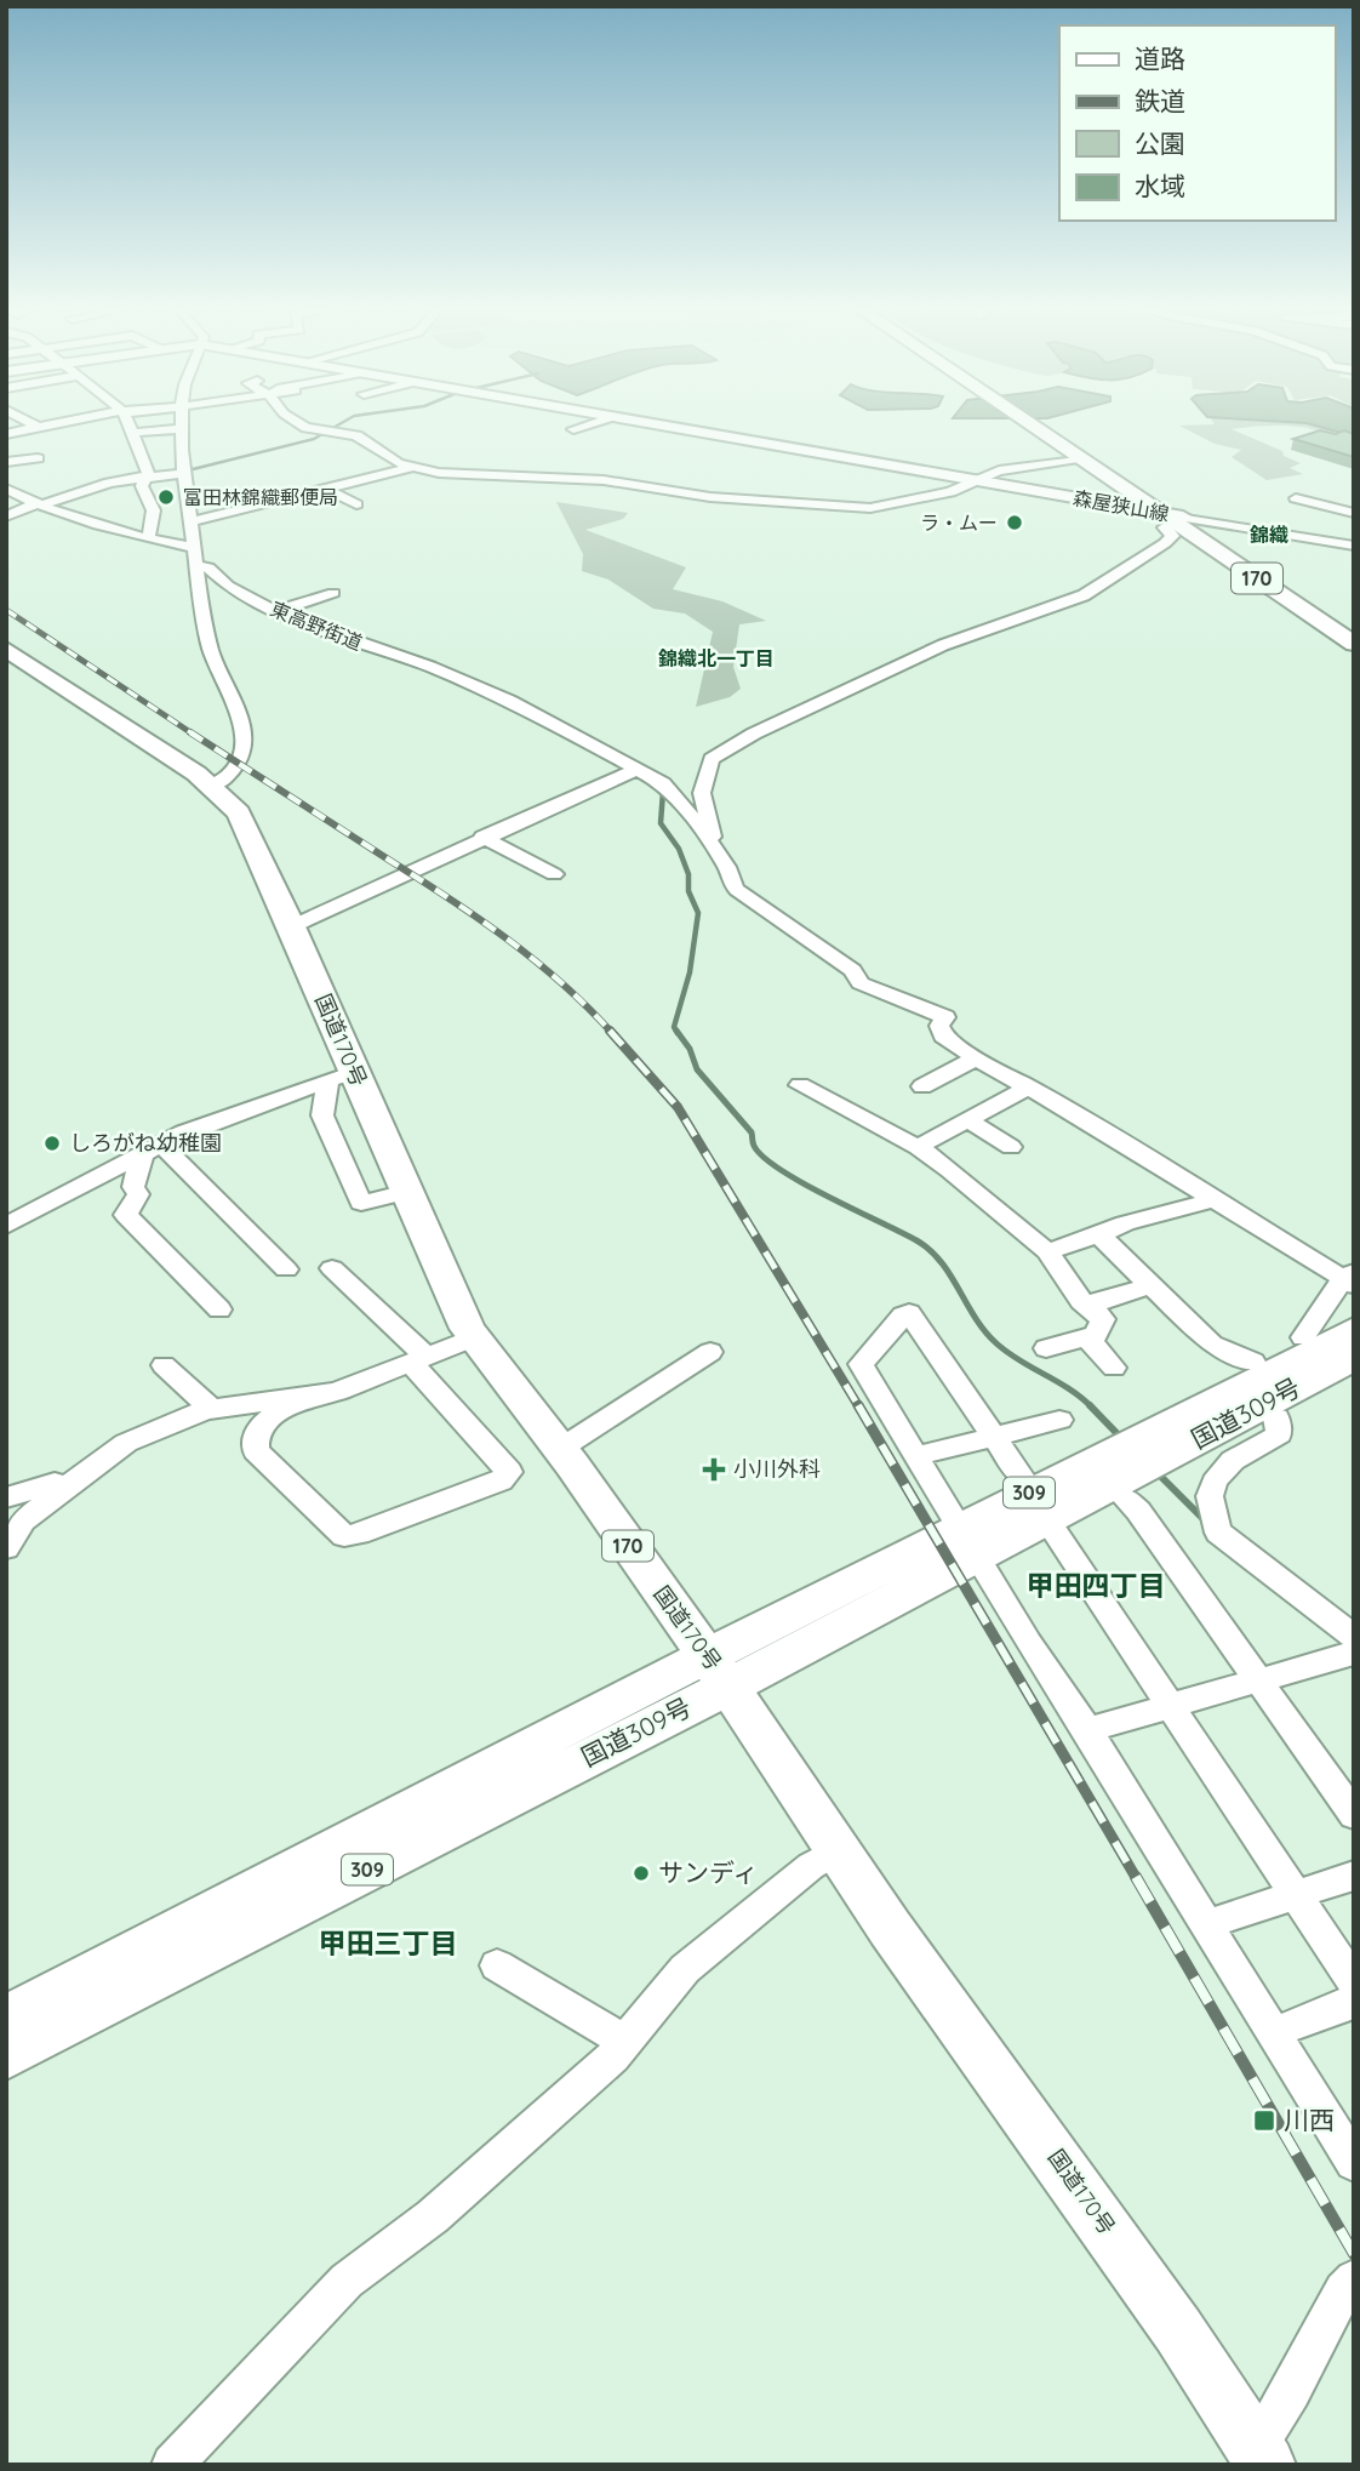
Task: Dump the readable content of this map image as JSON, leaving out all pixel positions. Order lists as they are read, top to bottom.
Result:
{
  "streets": {
    "highway": [
      "170",
      "国道170号",
      "国道309号",
      "309"
    ],
    "main road": ["森屋狭山線"],
    "street": ["東高野街道"]
  },
  "crossings": [
    ["森屋狭山線", "170"],
    ["国道170号", "国道309号"],
    ["国道309号", "309"]
  ],
  "districts": [
    "錦織",
    "錦織北一丁目",
    "甲田四丁目",
    "甲田三丁目"
  ],
  "places": {
    "other": [
      "富田林錦織郵便局",
      "ラ・ムー",
      "しろがね幼稚園",
      "サンディ"
    ],
    "health": ["小川外科"],
    "transit": ["川西"]
  },
  "legend": [
    "道路",
    "鉄道",
    "公園",
    "水域"
  ]
}
